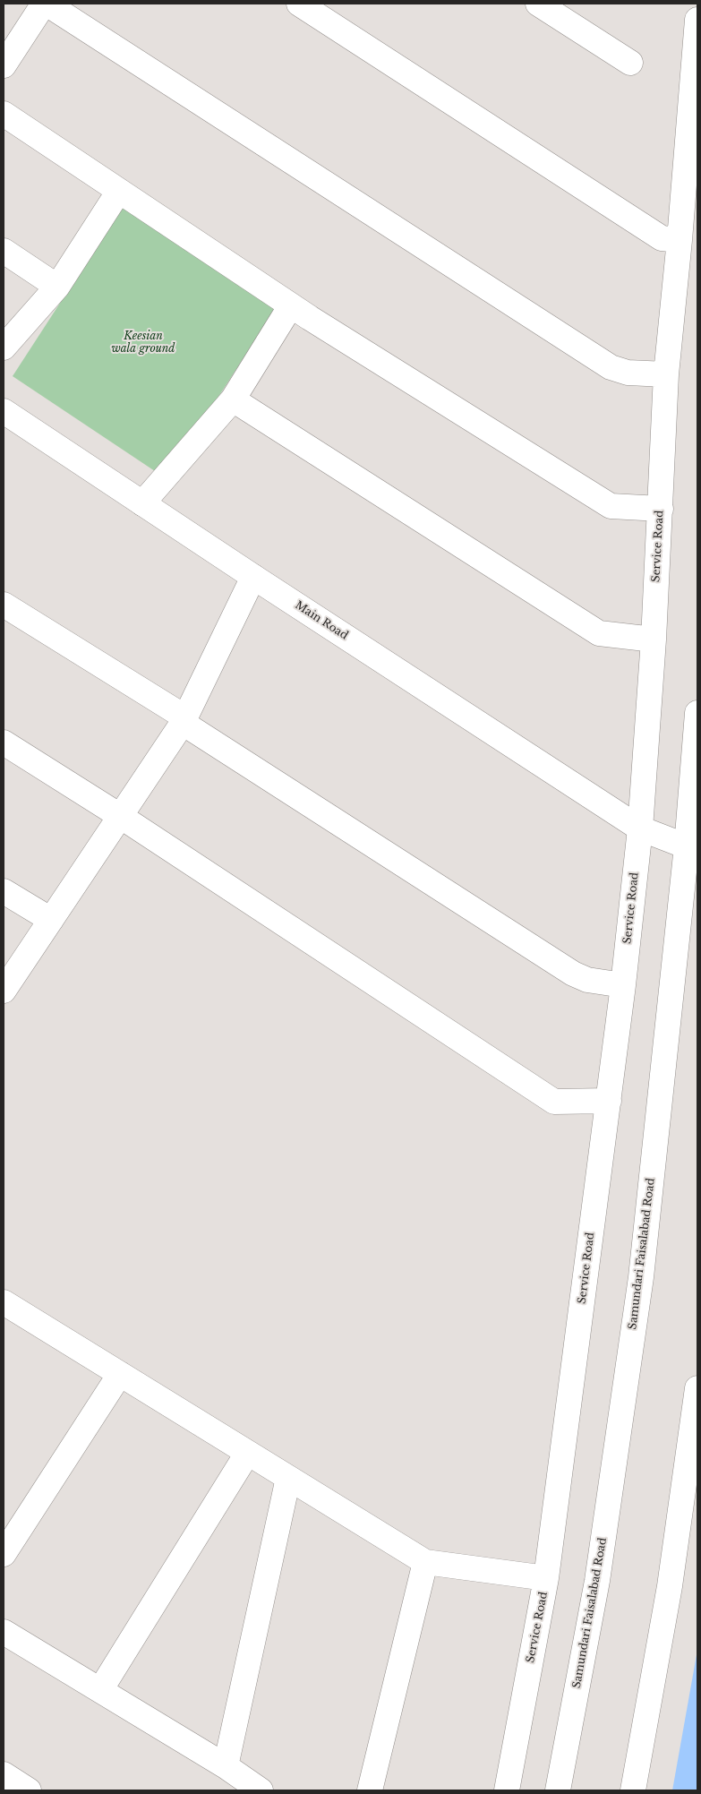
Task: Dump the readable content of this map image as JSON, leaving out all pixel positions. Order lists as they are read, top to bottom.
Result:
{
  "streets": {
    "street": ["Service Road", "Main Road", "Samundari Faisalabad Road"]
  },
  "crossings": [
    ["Service Road", "Main Road"],
    ["Main Road", "Samundari Faisalabad Road"]
  ],
  "parks": ["Keesian wala ground"]
}
